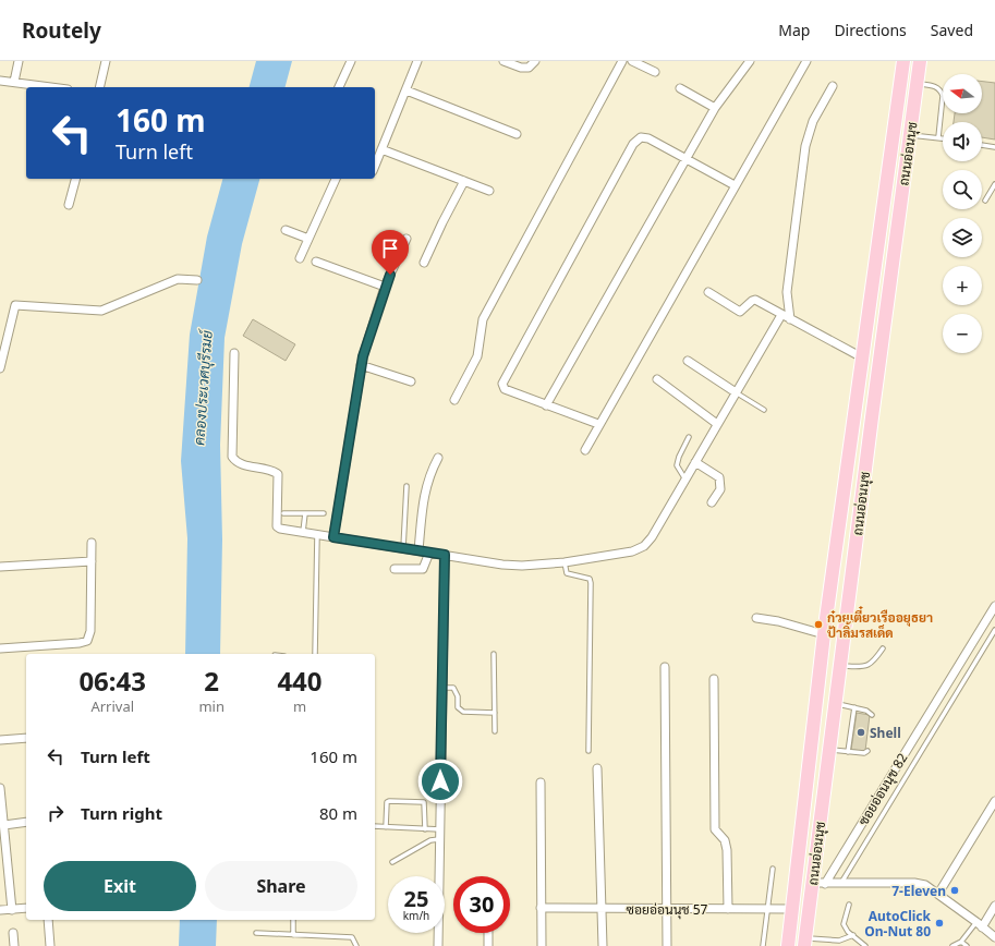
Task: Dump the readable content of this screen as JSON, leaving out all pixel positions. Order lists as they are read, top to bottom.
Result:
{
  "streets": {
    "main road": ["ถนนอ่อนนุช"],
    "street": ["ซอยอ่อนนุช 82", "ซอยอ่อนนุช 57"]
  },
  "crossings": [
    ["ถนนอ่อนนุช", "ซอยอ่อนนุช 57"]
  ],
  "water": ["คลองประเวศบุรีรมย์"],
  "places": [
    "ก๋วยเตี๋ยวเรืออยุธยา ป้าลิ้มรสเด็ด",
    "Shell",
    "7-Eleven",
    "AutoClick On-Nut 80"
  ],
  "north": "left",
  "page": {
    "header": "Routely",
    "nav": ["Map", "Directions", "Saved"],
    "map_buttons": ["+", "−"],
    "turn": ["160 m", "Turn left"],
    "eta": [
      "06:43",
      "Arrival",
      "2",
      "min",
      "440",
      "m"
    ],
    "list": [
      {
        "name": "Turn left",
        "value": "160 m"
      },
      {
        "name": "Turn right",
        "value": "80 m"
      }
    ],
    "buttons": ["Exit", "Share"],
    "speed": "25 km/h",
    "limit": "30"
  }
}
